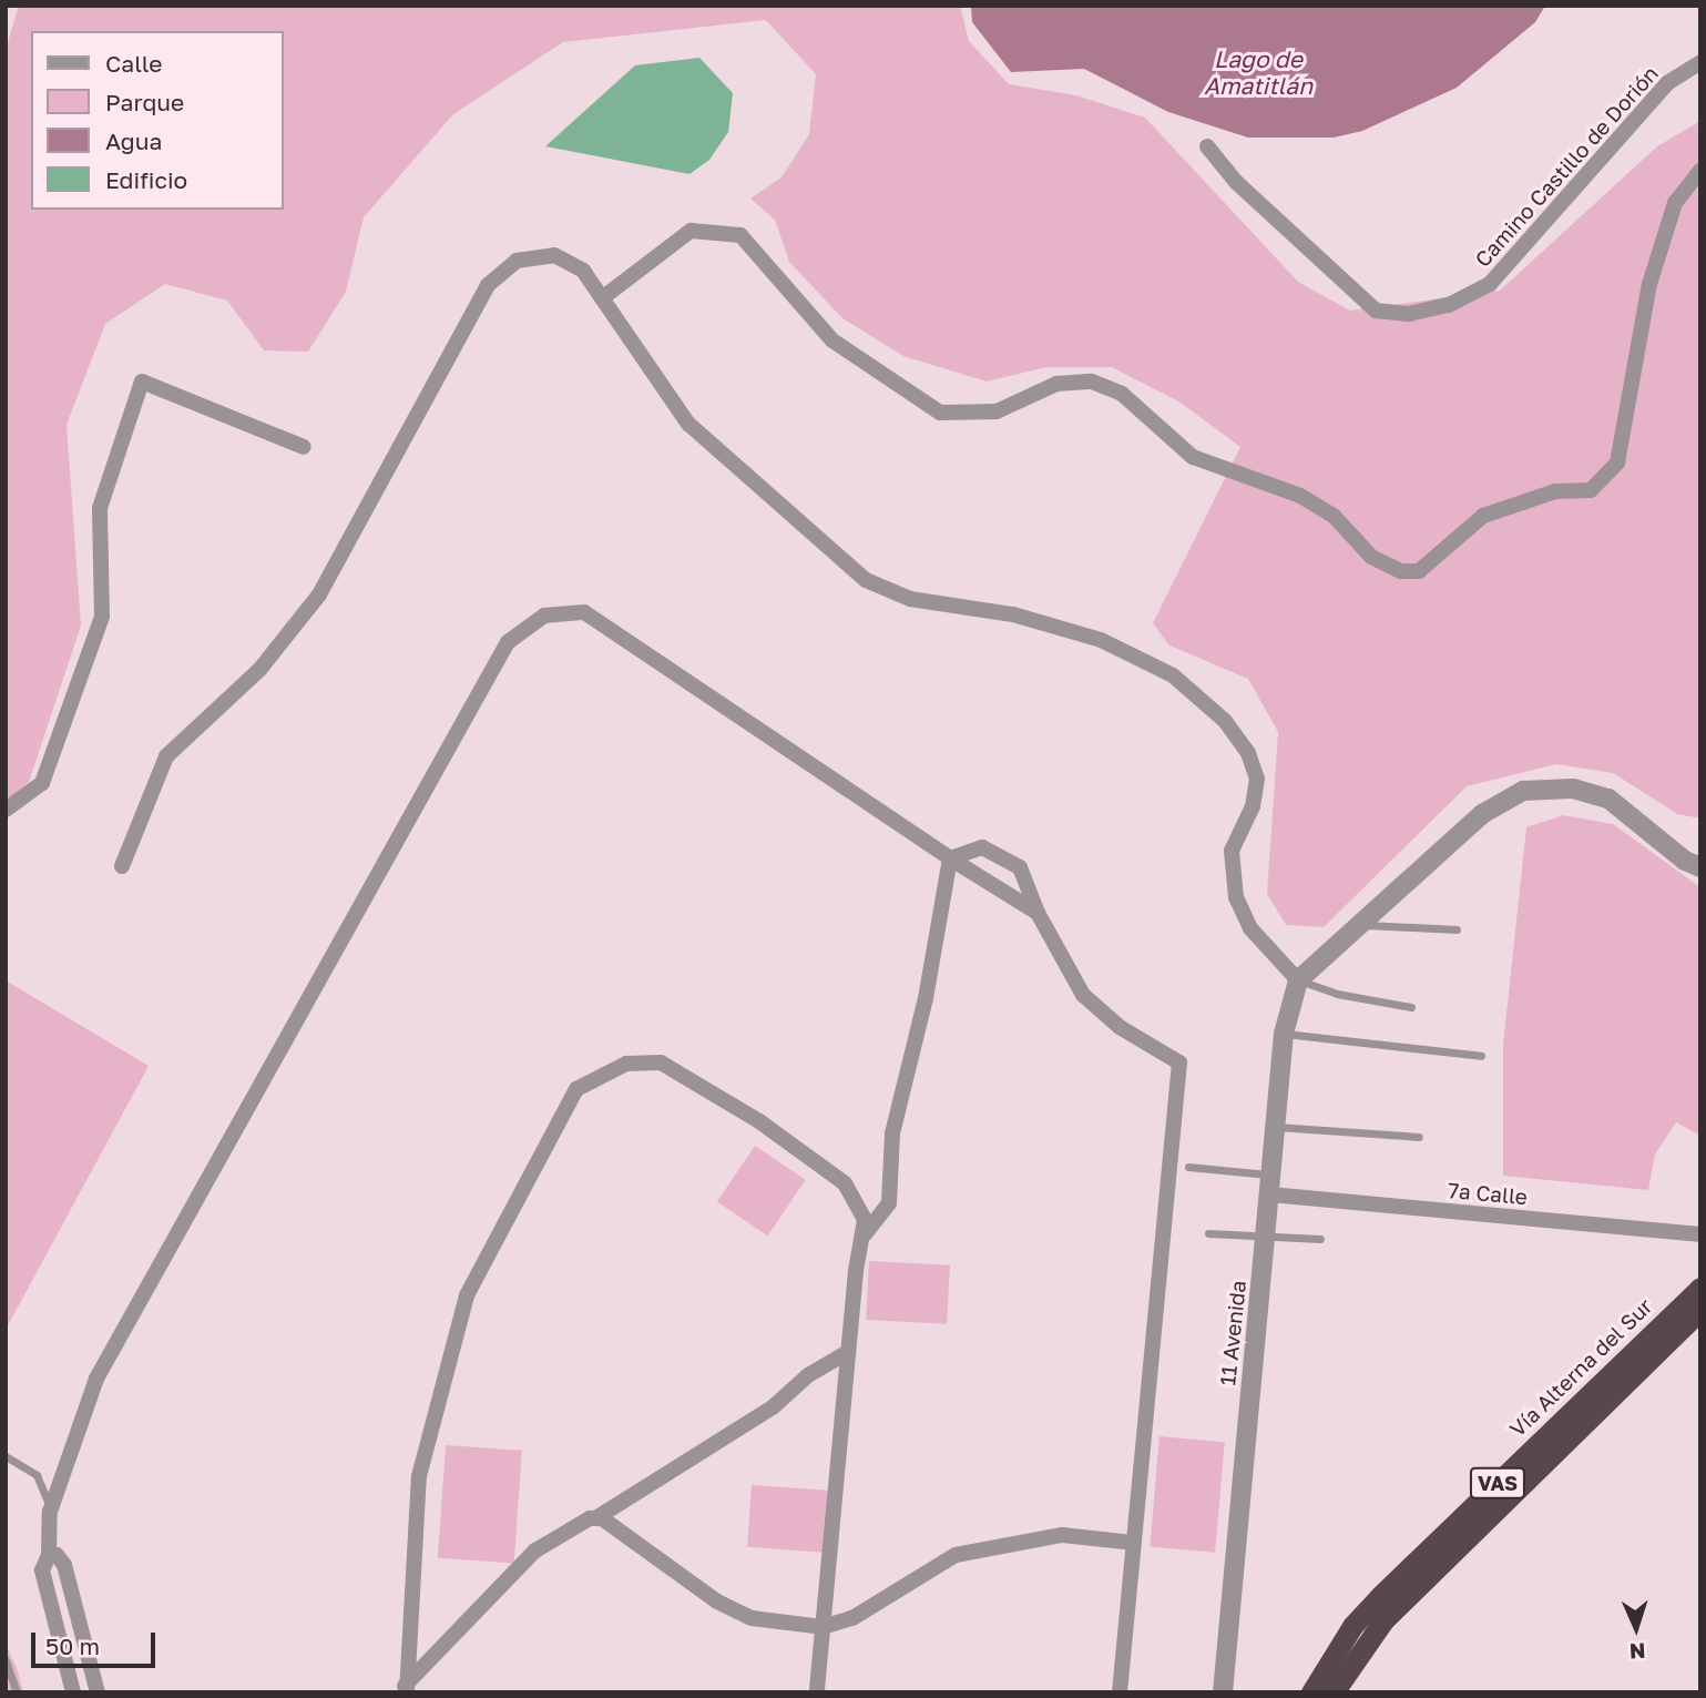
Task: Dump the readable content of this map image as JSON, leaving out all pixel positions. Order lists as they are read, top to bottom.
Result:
{
  "streets": {
    "highway": ["Vía Alterna del Sur", "VAS"],
    "street": ["Camino Castillo de Dorión", "7a Calle", "11 Avenida"]
  },
  "crossings": [
    ["7a Calle", "11 Avenida"]
  ],
  "water": ["Lago de Amatitlán"],
  "legend": [
    "Calle",
    "Parque",
    "Agua",
    "Edificio"
  ],
  "scale_bar": "50 m",
  "north": "bottom"
}
